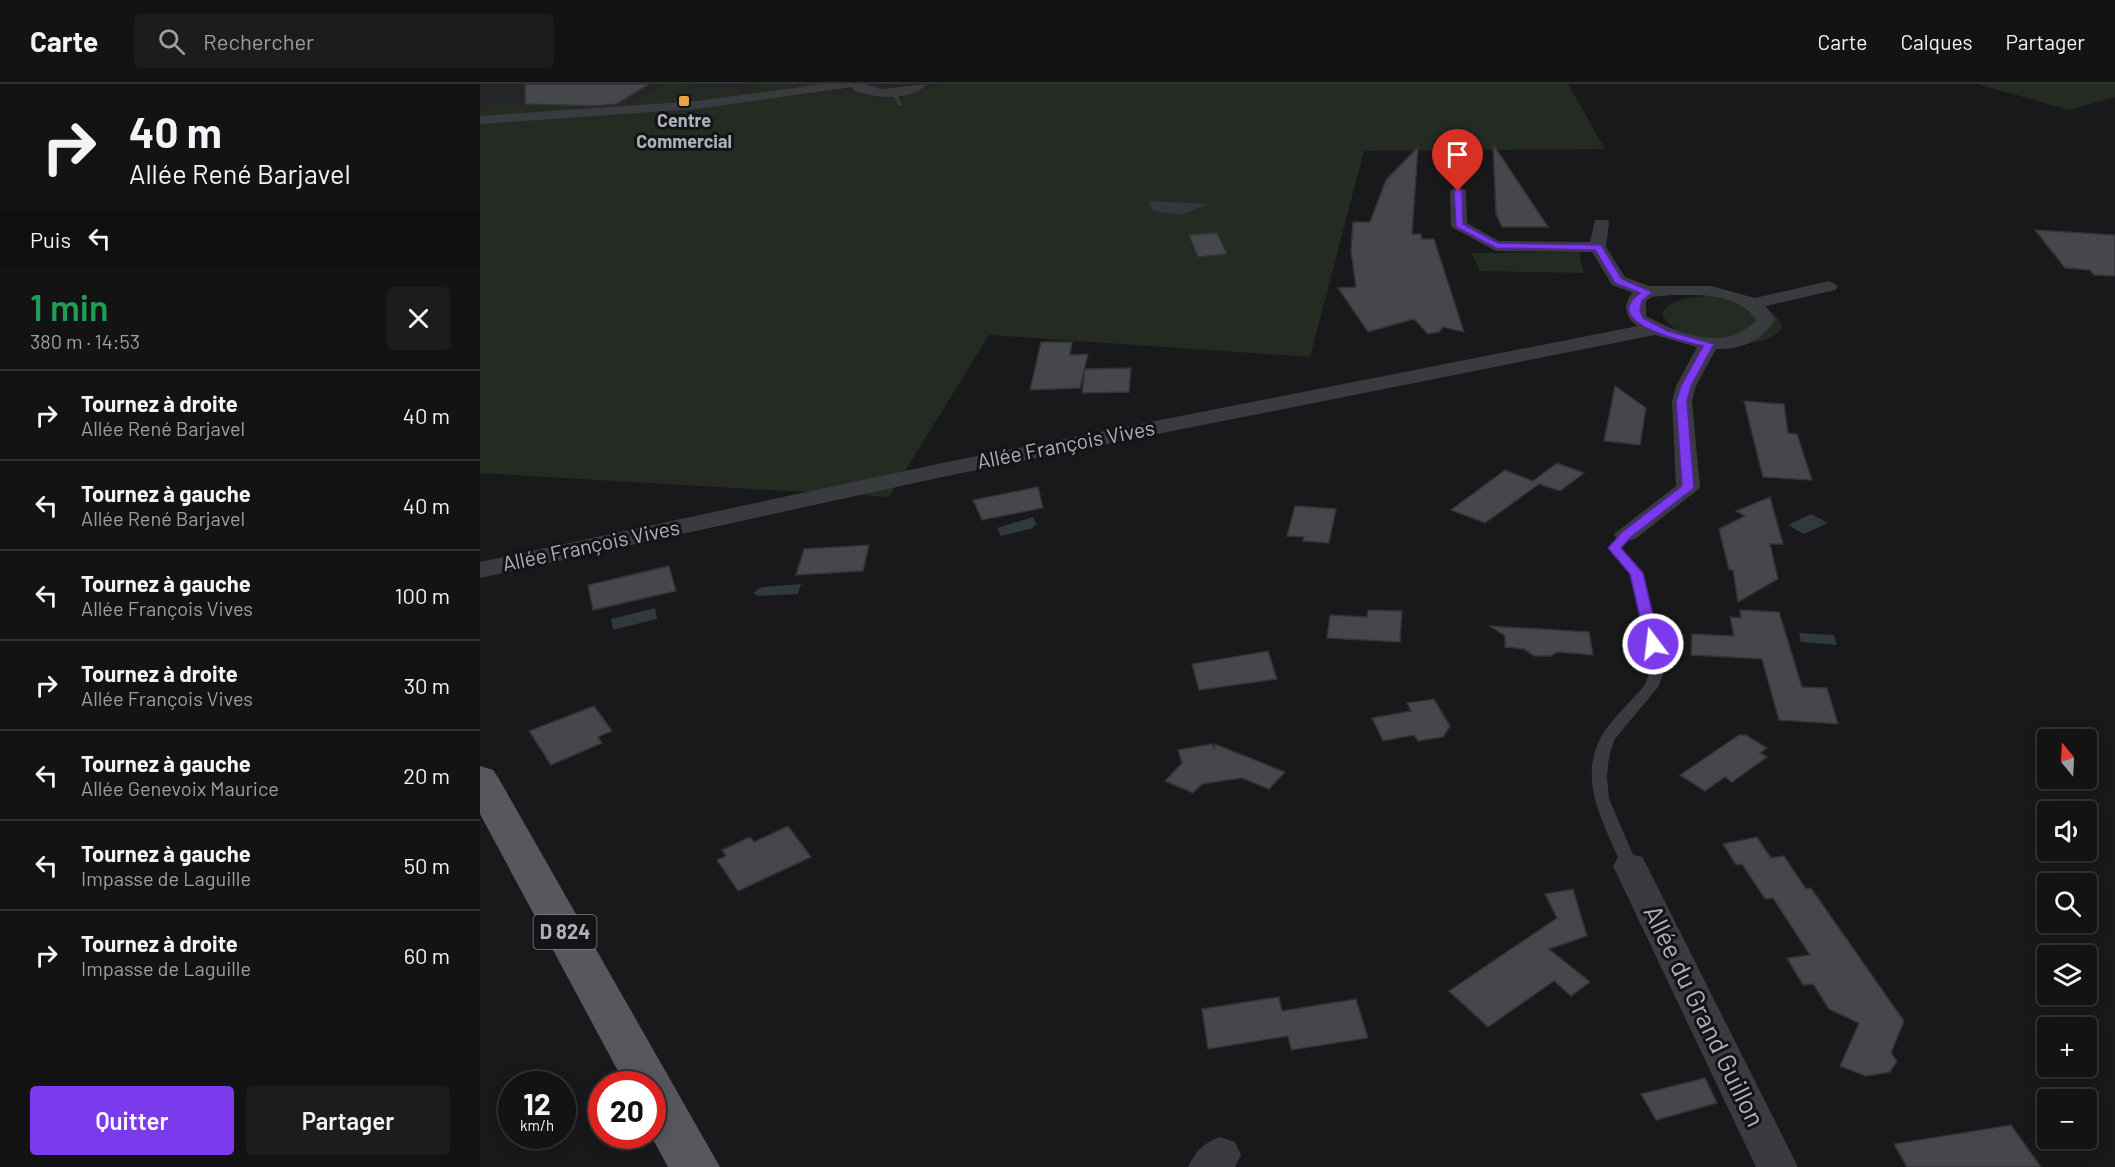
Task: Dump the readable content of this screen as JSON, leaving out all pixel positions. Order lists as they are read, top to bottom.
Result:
{
  "streets": {
    "main road": ["D 824"],
    "street": ["Allée François Vives", "Allée du Grand Guillon"]
  },
  "places": {
    "transit": ["Centre Commercial"]
  },
  "north": "top",
  "page": {
    "header": "Carte",
    "search": "Rechercher",
    "nav": ["Carte", "Calques", "Partager"],
    "turn": ["40 m", "Allée René Barjavel"],
    "then": "Puis",
    "heading": ["1 min", "380 m · 14:53"],
    "list": [
      {
        "name": "Tournez à droite",
        "note": "Allée René Barjavel",
        "value": "40 m"
      },
      {
        "name": "Tournez à gauche",
        "note": "Allée René Barjavel",
        "value": "40 m"
      },
      {
        "name": "Tournez à gauche",
        "note": "Allée François Vives",
        "value": "100 m"
      },
      {
        "name": "Tournez à droite",
        "note": "Allée François Vives",
        "value": "30 m"
      },
      {
        "name": "Tournez à gauche",
        "note": "Allée Genevoix Maurice",
        "value": "20 m"
      },
      {
        "name": "Tournez à gauche",
        "note": "Impasse de Laguille",
        "value": "50 m"
      },
      {
        "name": "Tournez à droite",
        "note": "Impasse de Laguille",
        "value": "60 m"
      }
    ],
    "map_buttons": ["+", "−"],
    "speed": "12 km/h",
    "limit": "20",
    "buttons": ["Quitter", "Partager"]
  }
}
